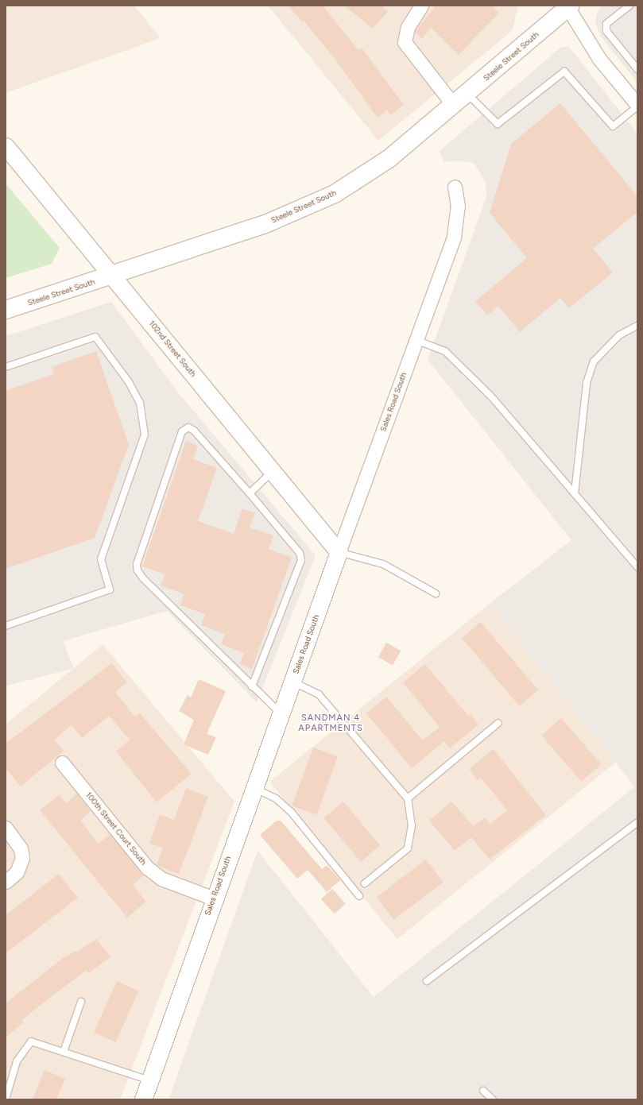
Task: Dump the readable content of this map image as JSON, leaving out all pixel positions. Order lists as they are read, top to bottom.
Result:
{
  "streets": {
    "main road": ["Steele Street South"],
    "street": ["102nd Street South", "Sales Road South", "100th Street Court South"]
  },
  "crossings": [
    ["Steele Street South", "102nd Street South"],
    ["102nd Street South", "Sales Road South"],
    ["Sales Road South", "100th Street Court South"]
  ],
  "districts": ["SANDMAN 4 APARTMENTS"]
}
